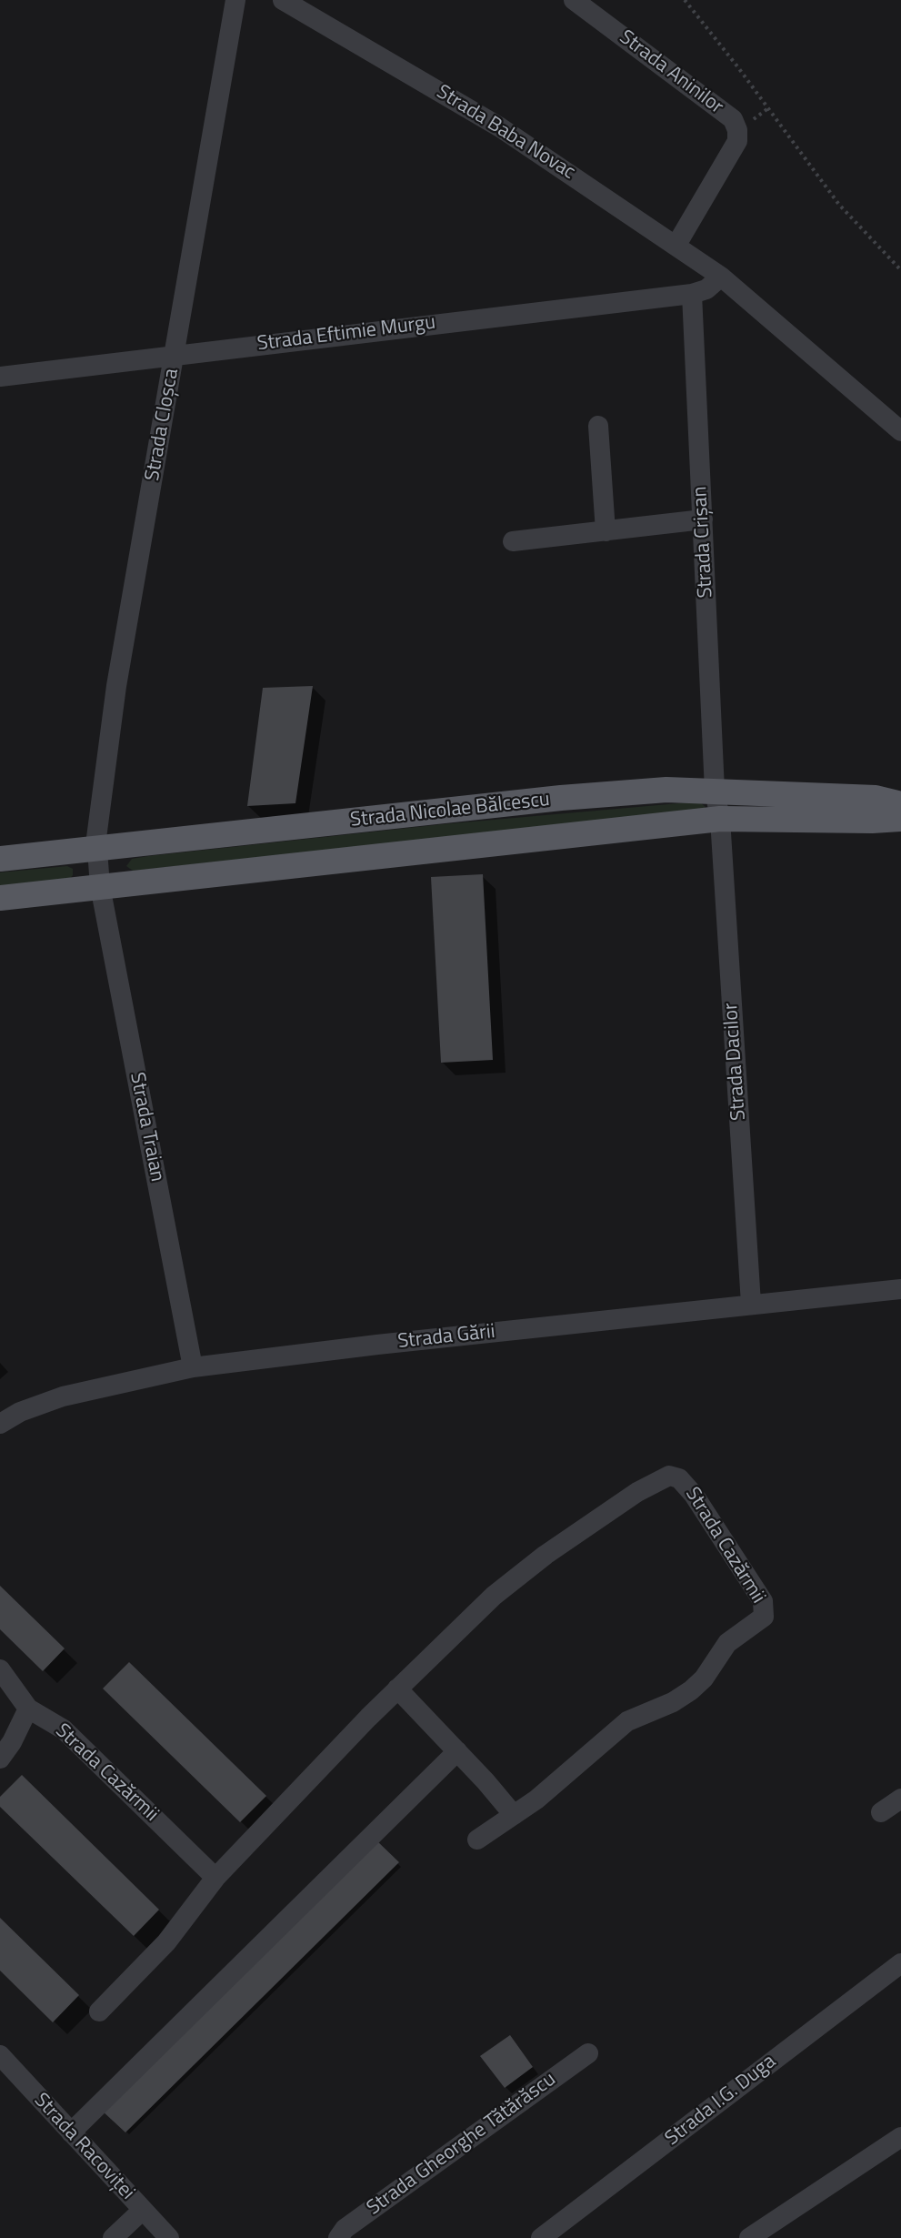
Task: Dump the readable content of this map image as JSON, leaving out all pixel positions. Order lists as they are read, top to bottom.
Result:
{
  "streets": {
    "main road": ["Strada Nicolae Bălcescu"],
    "street": [
      "Strada Aninilor",
      "Strada Baba Novac",
      "Strada Eftimie Murgu",
      "Strada Cloșca",
      "Strada Crișan",
      "Strada Dacilor",
      "Strada Traian",
      "Strada Gării",
      "Strada Cazărmii",
      "Strada I.G. Duga",
      "Strada Gheorghe Tătărăscu",
      "Strada Racoviței"
    ]
  },
  "crossings": [
    ["Strada Aninilor", "Strada Baba Novac"],
    ["Strada Eftimie Murgu", "Strada Cloșca"],
    ["Strada Eftimie Murgu", "Strada Crișan"],
    ["Strada Cloșca", "Strada Nicolae Bălcescu"],
    ["Strada Cloșca", "Strada Traian"],
    ["Strada Crișan", "Strada Nicolae Bălcescu"],
    ["Strada Crișan", "Strada Dacilor"],
    ["Strada Nicolae Bălcescu", "Strada Dacilor"],
    ["Strada Nicolae Bălcescu", "Strada Traian"],
    ["Strada Dacilor", "Strada Gării"],
    ["Strada Traian", "Strada Gării"]
  ]
}
